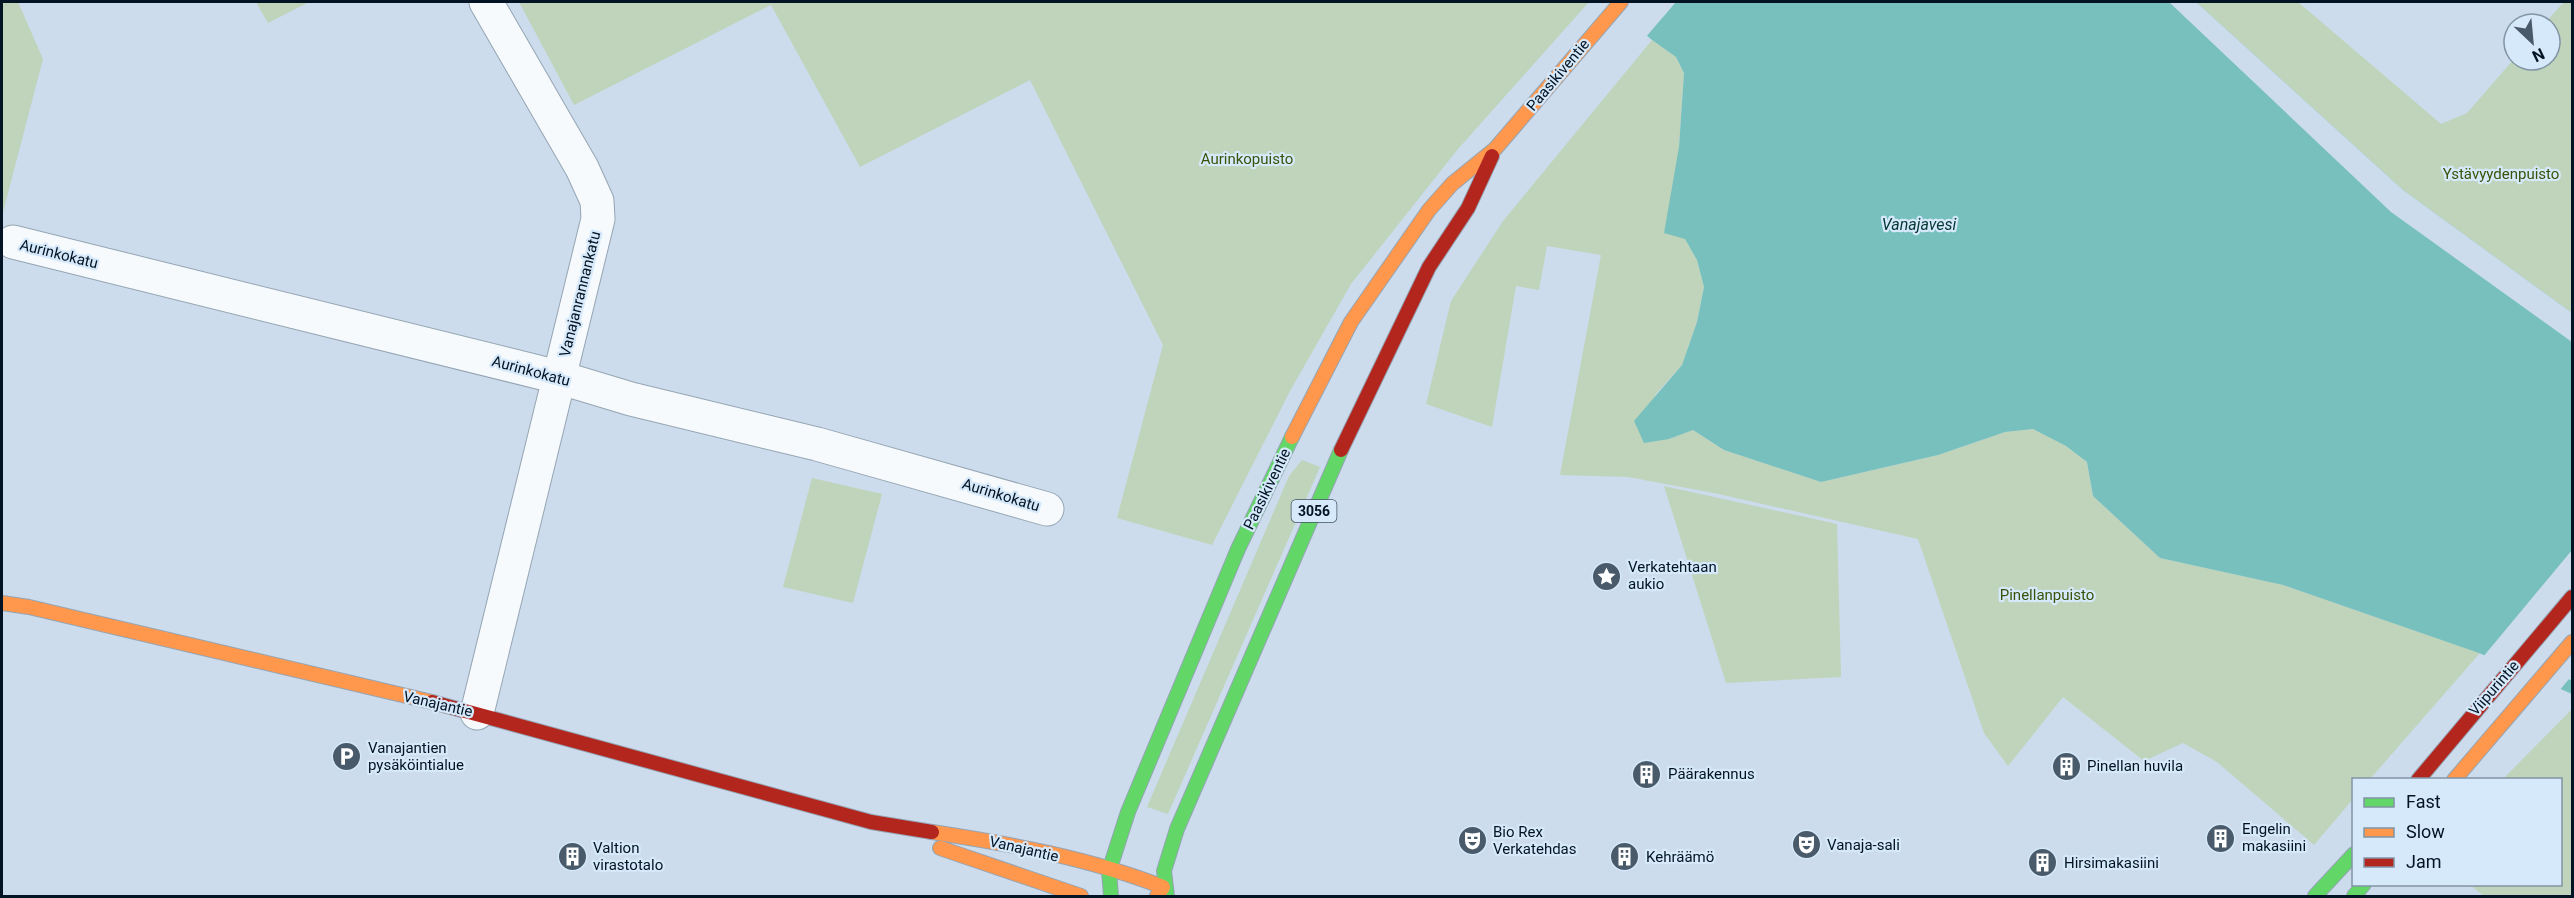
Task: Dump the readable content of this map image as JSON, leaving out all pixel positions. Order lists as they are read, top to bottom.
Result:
{
  "streets": {
    "main road": [
      "Paasikiventie",
      "3056",
      "Viipurintie",
      "Vanajantie"
    ],
    "street": ["Aurinkokatu", "Vanajanrannankatu"]
  },
  "crossings": [
    ["Paasikiventie", "3056"],
    ["Paasikiventie", "Vanajantie"],
    ["Aurinkokatu", "Vanajanrannankatu"],
    ["Vanajanrannankatu", "Vanajantie"],
    ["3056", "Vanajantie"]
  ],
  "water": ["Vanajavesi"],
  "parks": ["Aurinkopuisto", "Ystävyydenpuisto", "Pinellanpuisto"],
  "places": {
    "place": ["Verkatehtaan aukio"],
    "parking": ["Vanajantien pysäköintialue"],
    "building": [
      "Pinellan huvila",
      "Päärakennus",
      "Engelin makasiini",
      "Valtion virastotalo",
      "Kehräämö",
      "Hirsimakasiini"
    ],
    "theatre": ["Bio Rex Verkatehdas", "Vanaja-sali"]
  },
  "legend": ["Fast", "Slow", "Jam"],
  "north": "bottom right"
}
